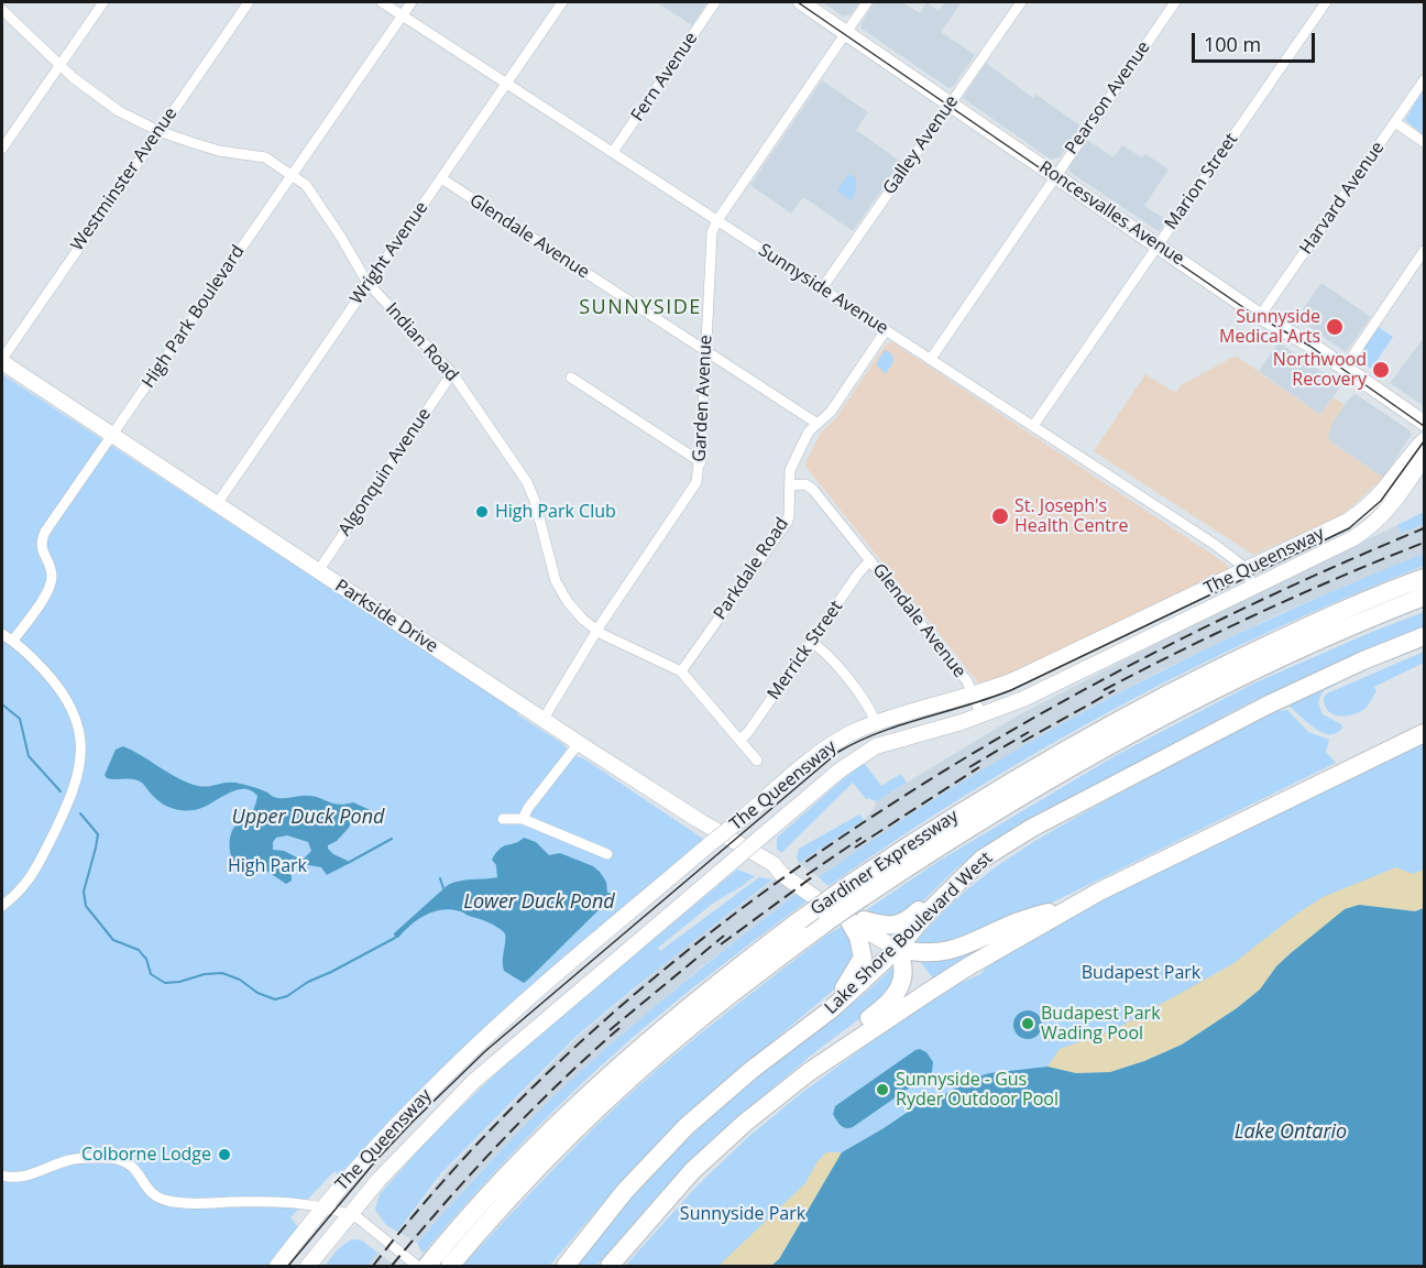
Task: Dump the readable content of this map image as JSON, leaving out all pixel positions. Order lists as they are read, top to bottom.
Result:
{
  "streets": {
    "highway": ["Gardiner Expressway", "Lake Shore Boulevard West"],
    "main road": ["Roncesvalles Avenue", "The Queensway", "Parkside Drive"],
    "street": [
      "Fern Avenue",
      "Pearson Avenue",
      "Galley Avenue",
      "Westminster Avenue",
      "Marion Street",
      "Harvard Avenue",
      "Glendale Avenue",
      "Wright Avenue",
      "Sunnyside Avenue",
      "High Park Boulevard",
      "Indian Road",
      "Garden Avenue",
      "Algonquin Avenue",
      "Parkdale Road",
      "Merrick Street"
    ]
  },
  "crossings": [
    ["Fern Avenue", "Sunnyside Avenue"],
    ["Pearson Avenue", "Roncesvalles Avenue"],
    ["Pearson Avenue", "Sunnyside Avenue"],
    ["Galley Avenue", "Roncesvalles Avenue"],
    ["Galley Avenue", "Sunnyside Avenue"],
    ["Westminster Avenue", "Indian Road"],
    ["Westminster Avenue", "Parkside Drive"],
    ["Marion Street", "Roncesvalles Avenue"],
    ["Marion Street", "Sunnyside Avenue"],
    ["Harvard Avenue", "Roncesvalles Avenue"],
    ["Roncesvalles Avenue", "Garden Avenue"],
    ["Glendale Avenue", "Wright Avenue"],
    ["Glendale Avenue", "Garden Avenue"],
    ["Glendale Avenue", "The Queensway"],
    ["Glendale Avenue", "Parkdale Road"],
    ["Glendale Avenue", "Merrick Street"],
    ["Wright Avenue", "Sunnyside Avenue"],
    ["Wright Avenue", "Indian Road"],
    ["Wright Avenue", "Parkside Drive"],
    ["Sunnyside Avenue", "High Park Boulevard"],
    ["Sunnyside Avenue", "Garden Avenue"],
    ["Sunnyside Avenue", "The Queensway"],
    ["Sunnyside Avenue", "Parkdale Road"],
    ["High Park Boulevard", "Indian Road"],
    ["High Park Boulevard", "Parkside Drive"],
    ["Indian Road", "Garden Avenue"],
    ["Indian Road", "Algonquin Avenue"],
    ["Indian Road", "Parkdale Road"],
    ["Indian Road", "Merrick Street"],
    ["Garden Avenue", "Parkside Drive"],
    ["Algonquin Avenue", "Parkside Drive"],
    ["Parkside Drive", "Lake Shore Boulevard West"]
  ],
  "districts": ["SUNNYSIDE"],
  "water": ["Upper Duck Pond", "Lower Duck Pond", "Lake Ontario"],
  "parks": ["High Park", "Budapest Park", "Sunnyside Park"],
  "places": [
    "Sunnyside Medical Arts",
    "Northwood Recovery",
    "High Park Club",
    "St. Joseph's Health Centre",
    "Budapest Park Wading Pool",
    "Sunnyside - Gus Ryder Outdoor Pool",
    "Colborne Lodge"
  ],
  "scale_bar": "100 m"
}
